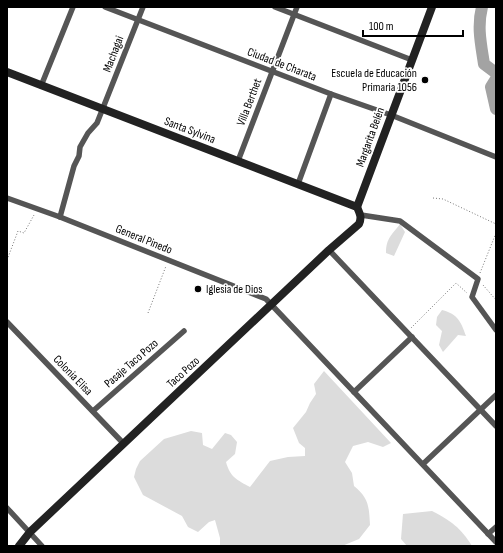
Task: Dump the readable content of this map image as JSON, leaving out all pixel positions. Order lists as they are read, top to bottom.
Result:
{
  "streets": {
    "street": [
      "Machagai",
      "Ciudad de Charata",
      "Villa Berthet",
      "Santa Sylvina",
      "Margarita Belén",
      "General Pinedo",
      "Pasaje Taco Pozo",
      "Taco Pozo",
      "Colonia Elisa"
    ]
  },
  "crossings": [
    ["Machagai", "Ciudad de Charata"],
    ["Machagai", "Santa Sylvina"],
    ["Machagai", "General Pinedo"],
    ["Ciudad de Charata", "Villa Berthet"],
    ["Ciudad de Charata", "Margarita Belén"],
    ["Villa Berthet", "Santa Sylvina"],
    ["Santa Sylvina", "Margarita Belén"],
    ["Santa Sylvina", "Taco Pozo"],
    ["Margarita Belén", "Taco Pozo"],
    ["General Pinedo", "Taco Pozo"],
    ["Pasaje Taco Pozo", "Colonia Elisa"],
    ["Taco Pozo", "Colonia Elisa"]
  ],
  "places": ["Escuela de Educación Primaria 1056", "Iglesia de Dios"],
  "scale_bar": "100 m"
}
